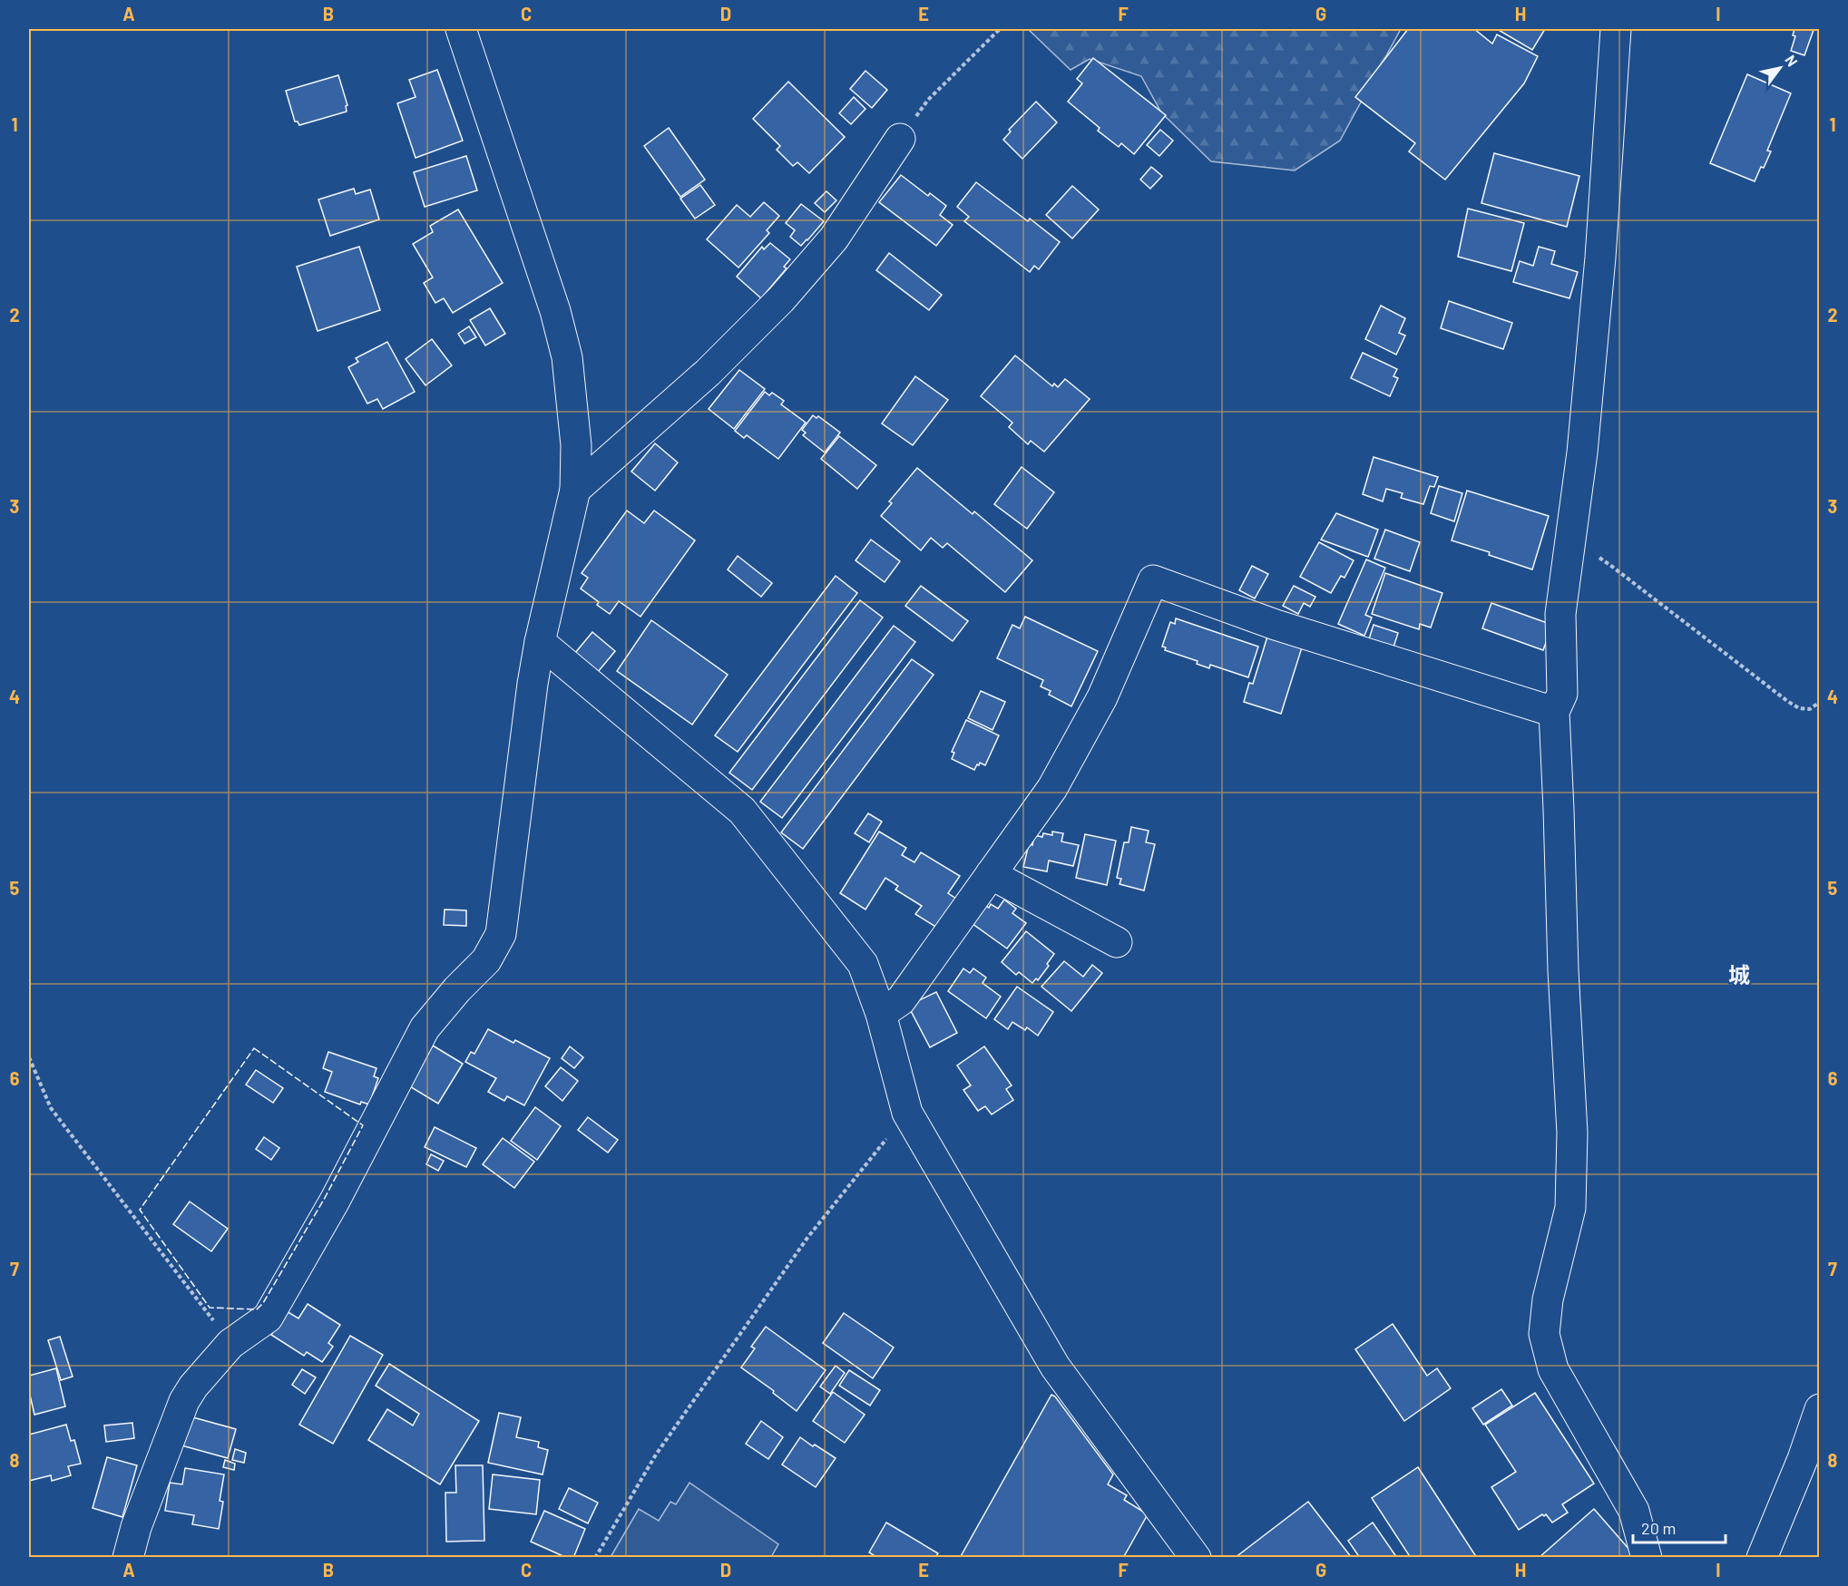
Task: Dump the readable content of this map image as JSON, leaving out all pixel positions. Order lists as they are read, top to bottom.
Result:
{
  "districts": ["城"],
  "scale_bar": "20 m",
  "north": "top right",
  "grid": {
    "columns": [
      "A",
      "B",
      "C",
      "D",
      "E",
      "F",
      "G",
      "H",
      "I"
    ],
    "rows": [
      "1",
      "2",
      "3",
      "4",
      "5",
      "6",
      "7",
      "8"
    ]
  }
}
